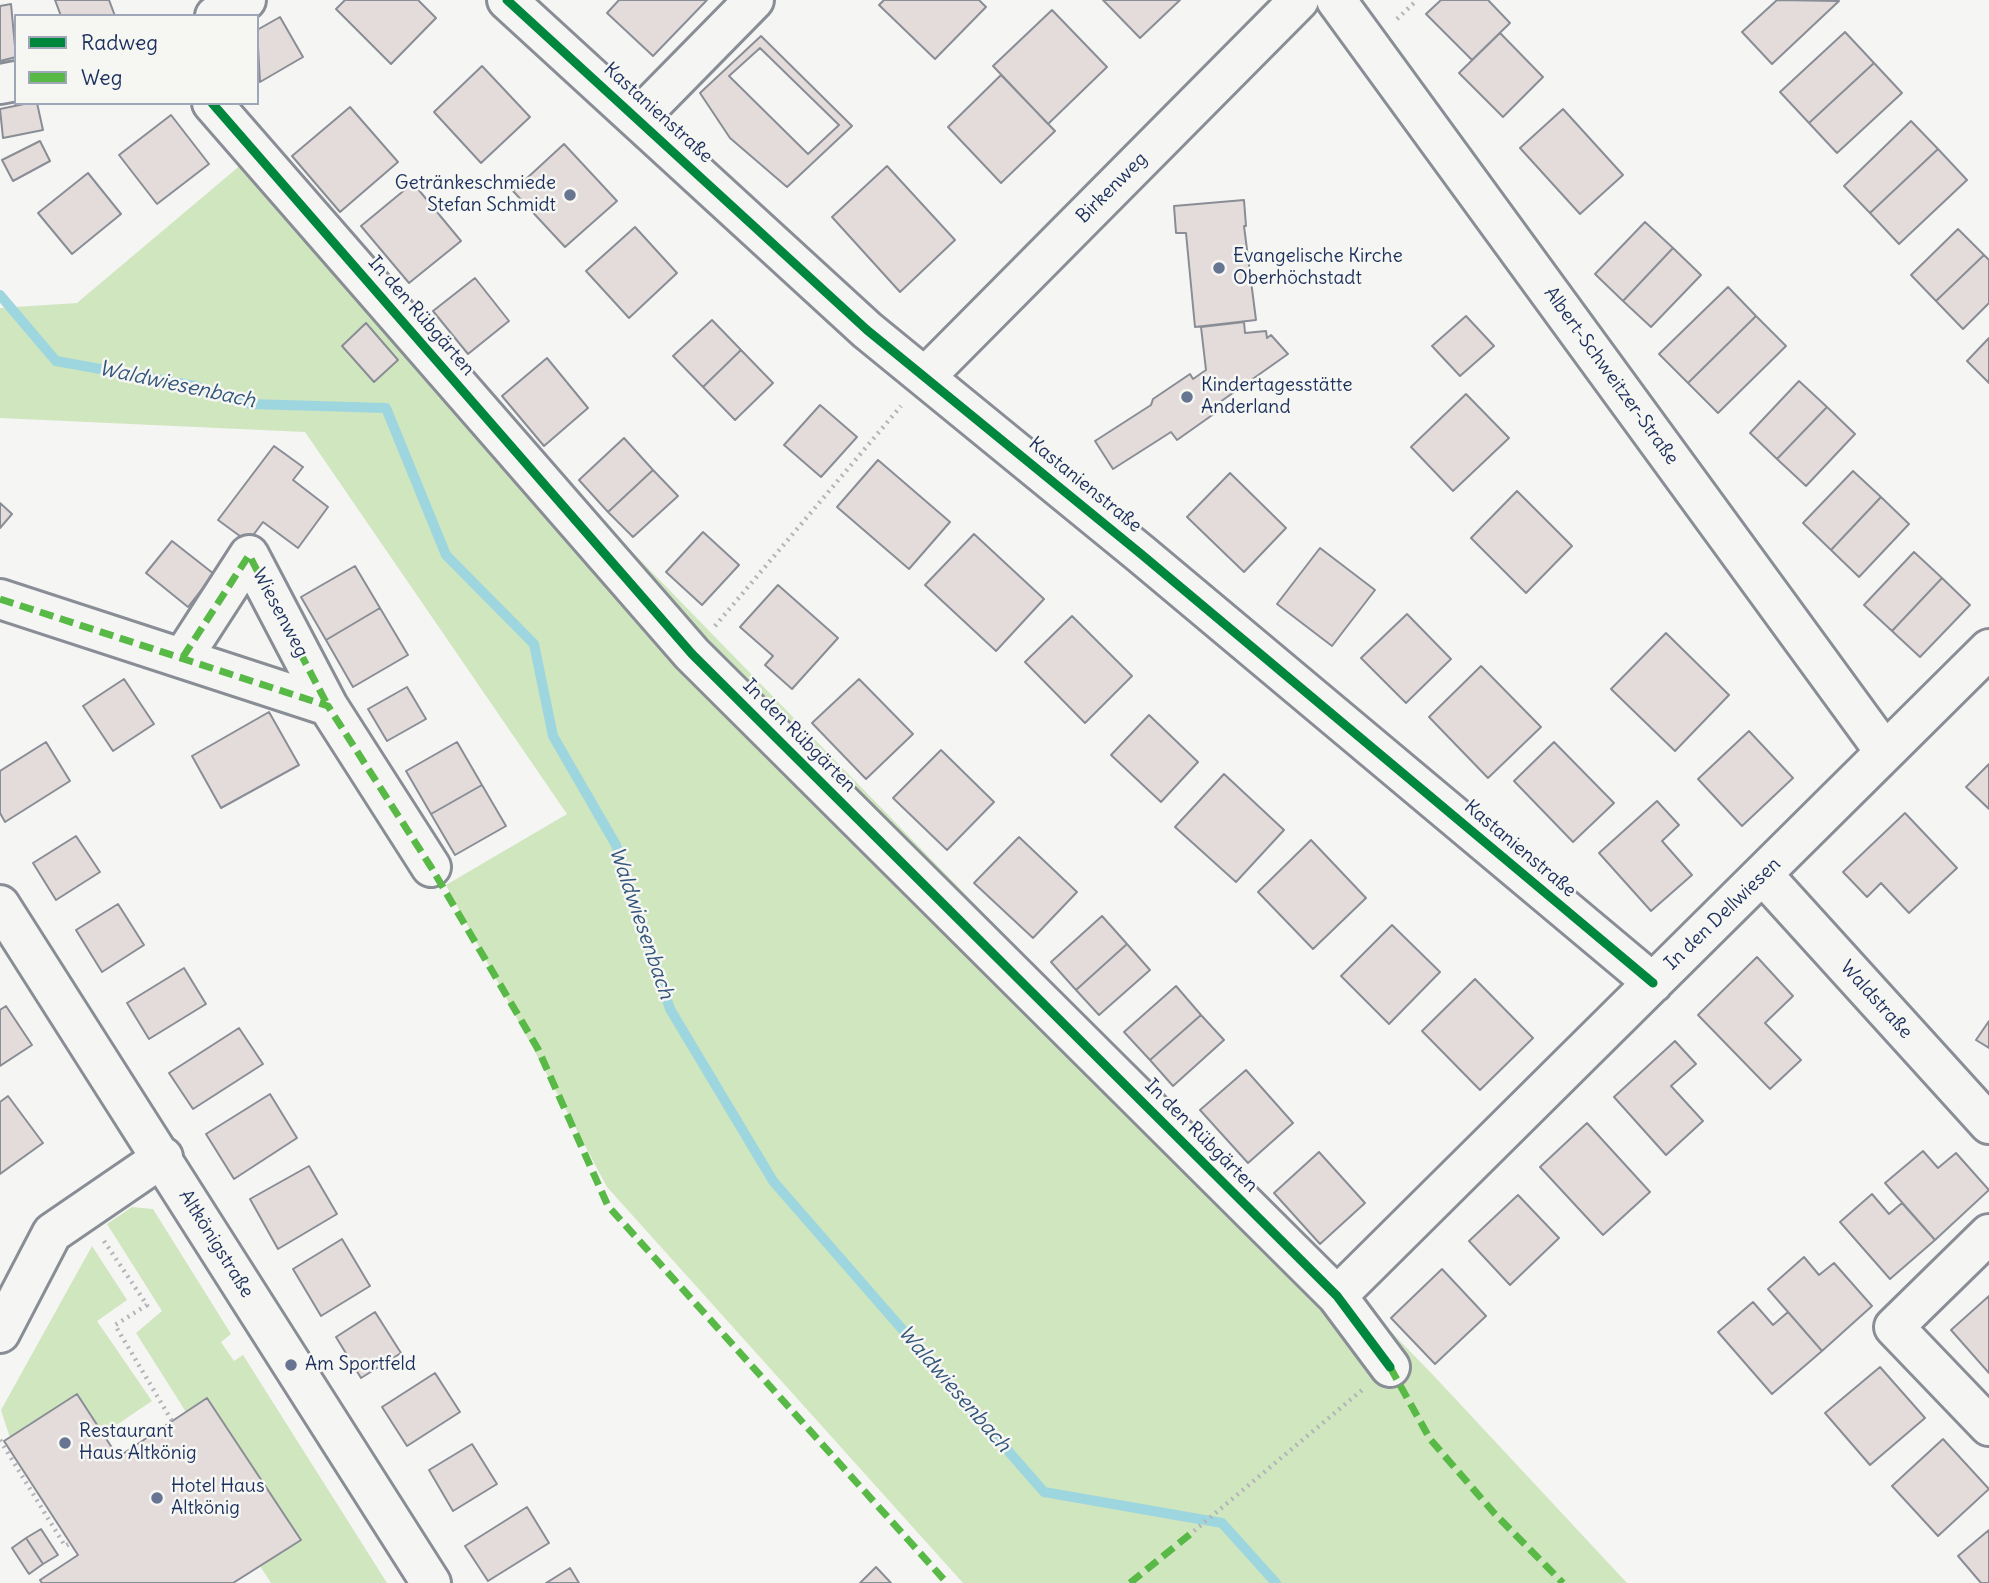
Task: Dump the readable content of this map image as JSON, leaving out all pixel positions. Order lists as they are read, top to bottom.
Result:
{
  "streets": {
    "street": [
      "Kastanienstraße",
      "Birkenweg",
      "In den Rübgärten",
      "Albert-Schweitzer-Straße",
      "Wiesenweg",
      "In den Dellwiesen",
      "Waldstraße",
      "Altkönigstraße"
    ]
  },
  "crossings": [
    ["Kastanienstraße", "Birkenweg"],
    ["Kastanienstraße", "In den Dellwiesen"],
    ["In den Rübgärten", "In den Dellwiesen"],
    ["Albert-Schweitzer-Straße", "In den Dellwiesen"],
    ["In den Dellwiesen", "Waldstraße"]
  ],
  "water": ["Waldwiesenbach"],
  "places": [
    "Getränkeschmiede Stefan Schmidt",
    "Evangelische Kirche Oberhöchstadt",
    "Kindertagesstätte Anderland",
    "Am Sportfeld",
    "Restaurant Haus Altkönig",
    "Hotel Haus Altkönig"
  ],
  "legend": ["Radweg", "Weg"]
}
